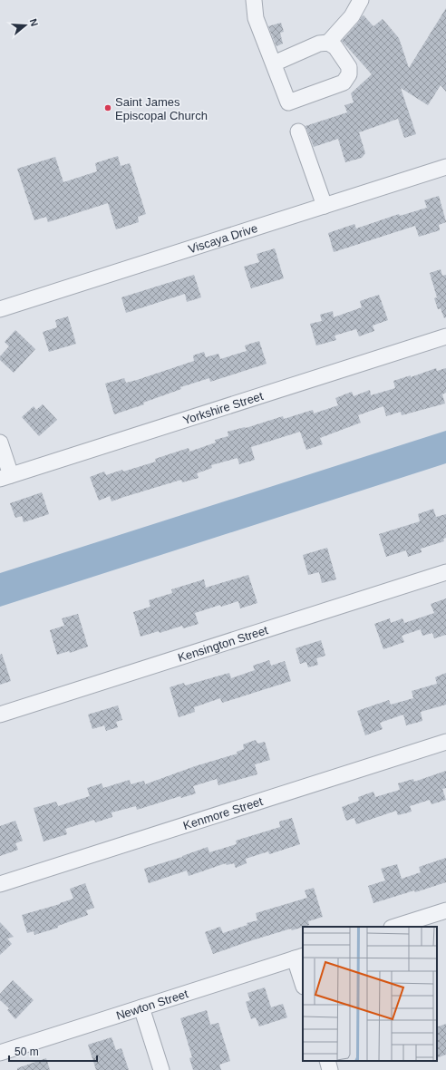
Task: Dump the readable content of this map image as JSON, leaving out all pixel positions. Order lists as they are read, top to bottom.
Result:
{
  "streets": {
    "street": [
      "Viscaya Drive",
      "Yorkshire Street",
      "Kensington Street",
      "Kenmore Street",
      "Newton Street"
    ]
  },
  "places": ["Saint James Episcopal Church"],
  "scale_bar": "50 m",
  "north": "right"
}
